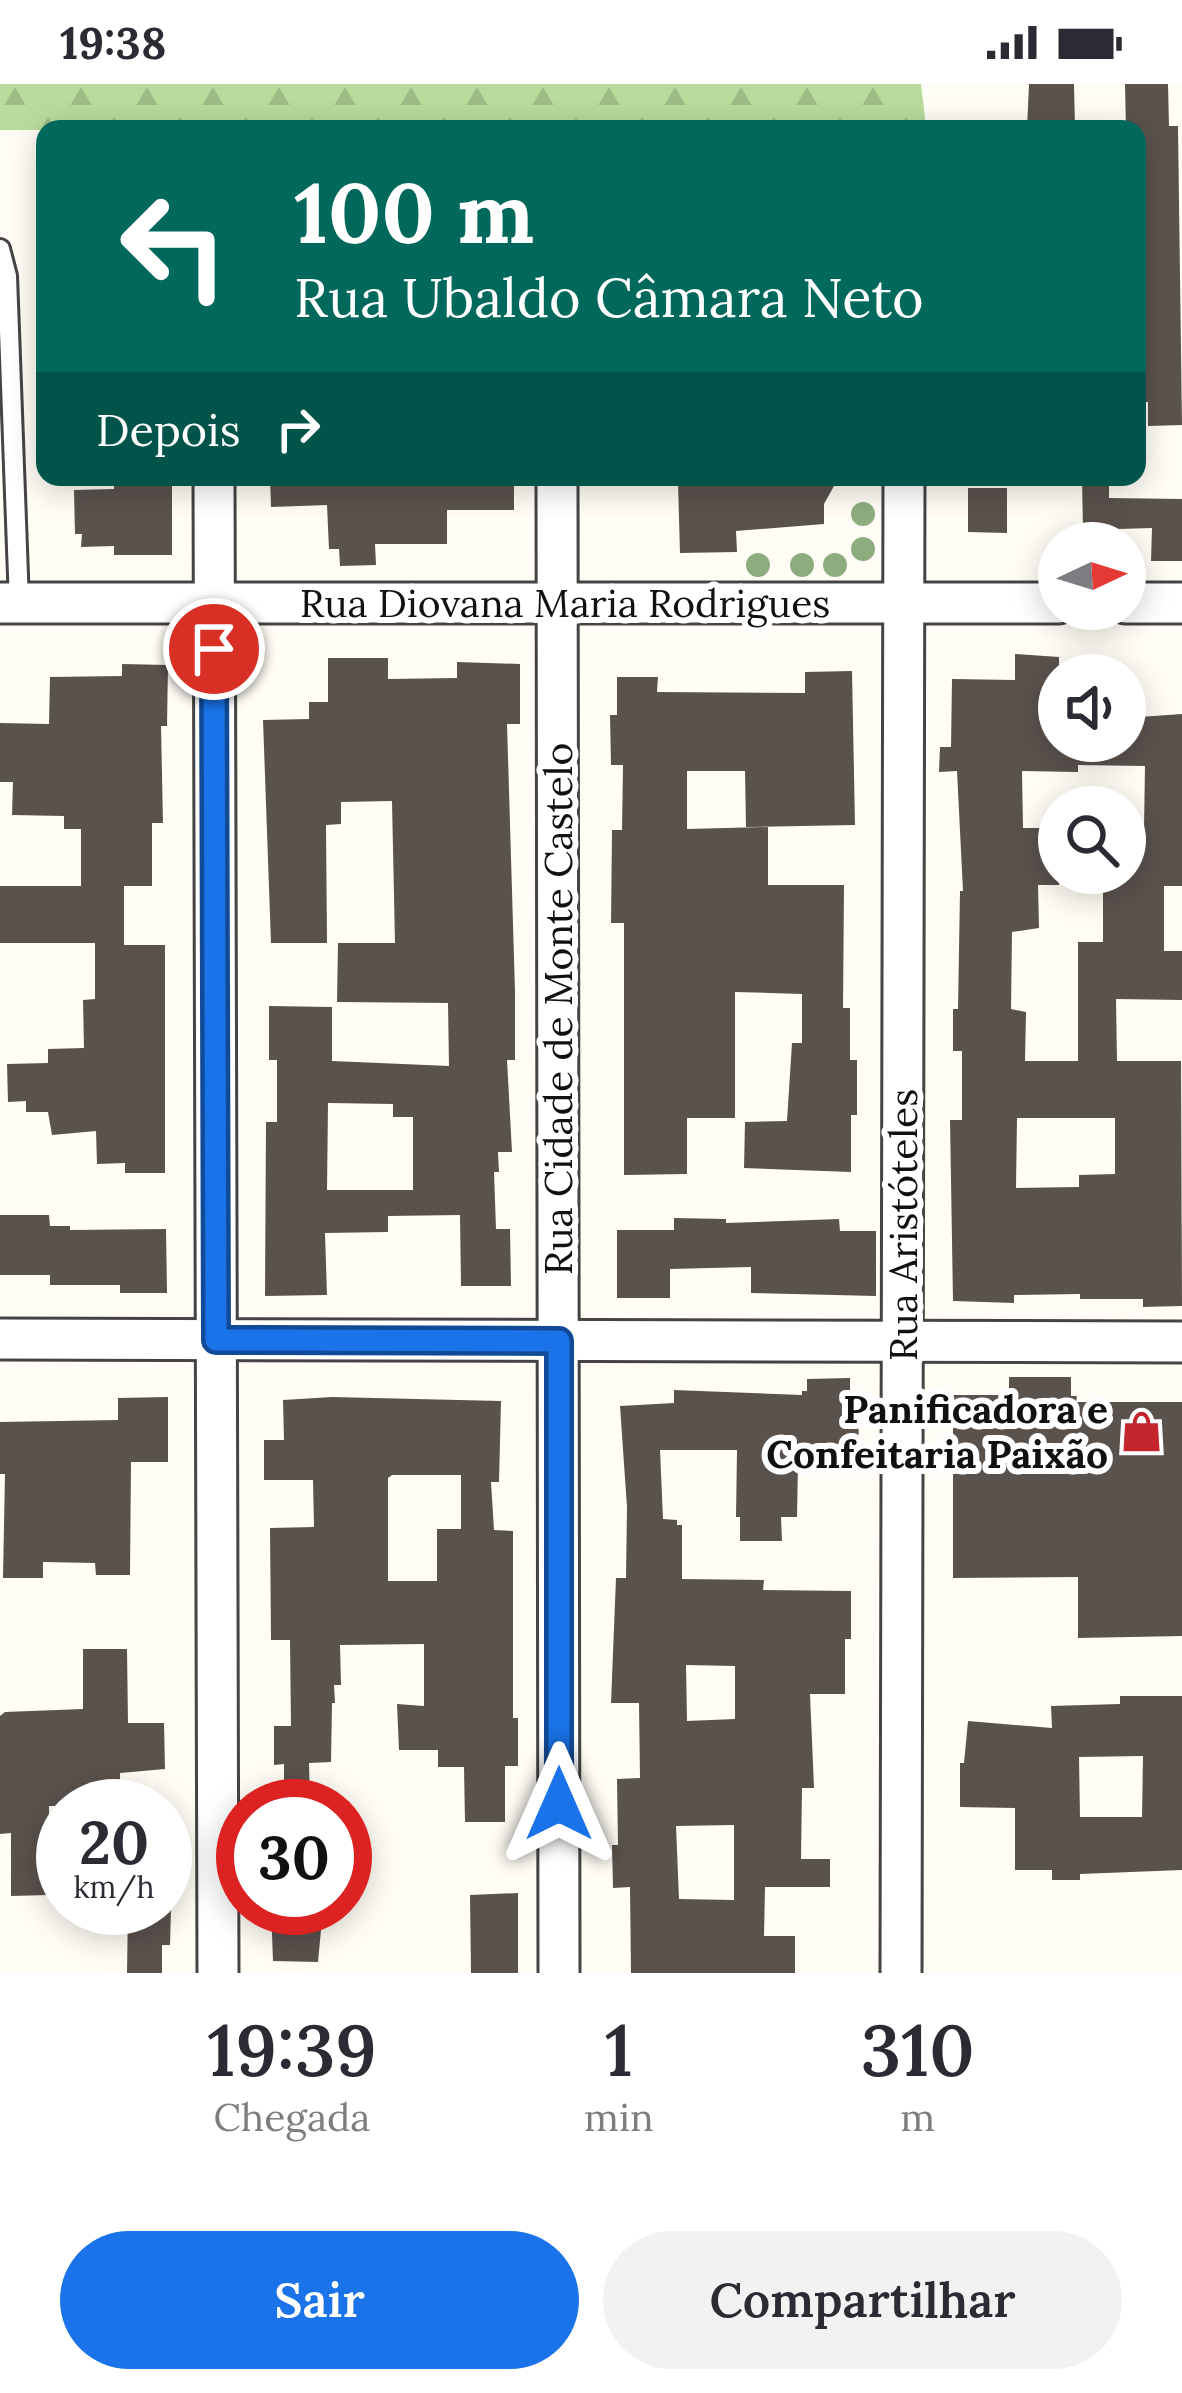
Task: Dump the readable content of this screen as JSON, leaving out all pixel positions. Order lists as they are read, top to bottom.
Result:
{
  "streets": {
    "street": ["Rua Diovana Maria Rodrigues", "Rua Cidade de Monte Castelo", "Rua Aristóteles"]
  },
  "crossings": [
    ["Rua Diovana Maria Rodrigues", "Rua Cidade de Monte Castelo"],
    ["Rua Diovana Maria Rodrigues", "Rua Aristóteles"]
  ],
  "places": {
    "shop": ["Panificadora e Confeitaria Paixão"]
  },
  "north": "right",
  "page": {
    "status": "19:38",
    "turn": ["100 m", "Rua Ubaldo Câmara Neto"],
    "then": "Depois",
    "speed": "20 km/h",
    "limit": "30",
    "eta": [
      "19:39",
      "Chegada",
      "1",
      "min",
      "310",
      "m"
    ],
    "buttons": ["Sair", "Compartilhar"]
  }
}
